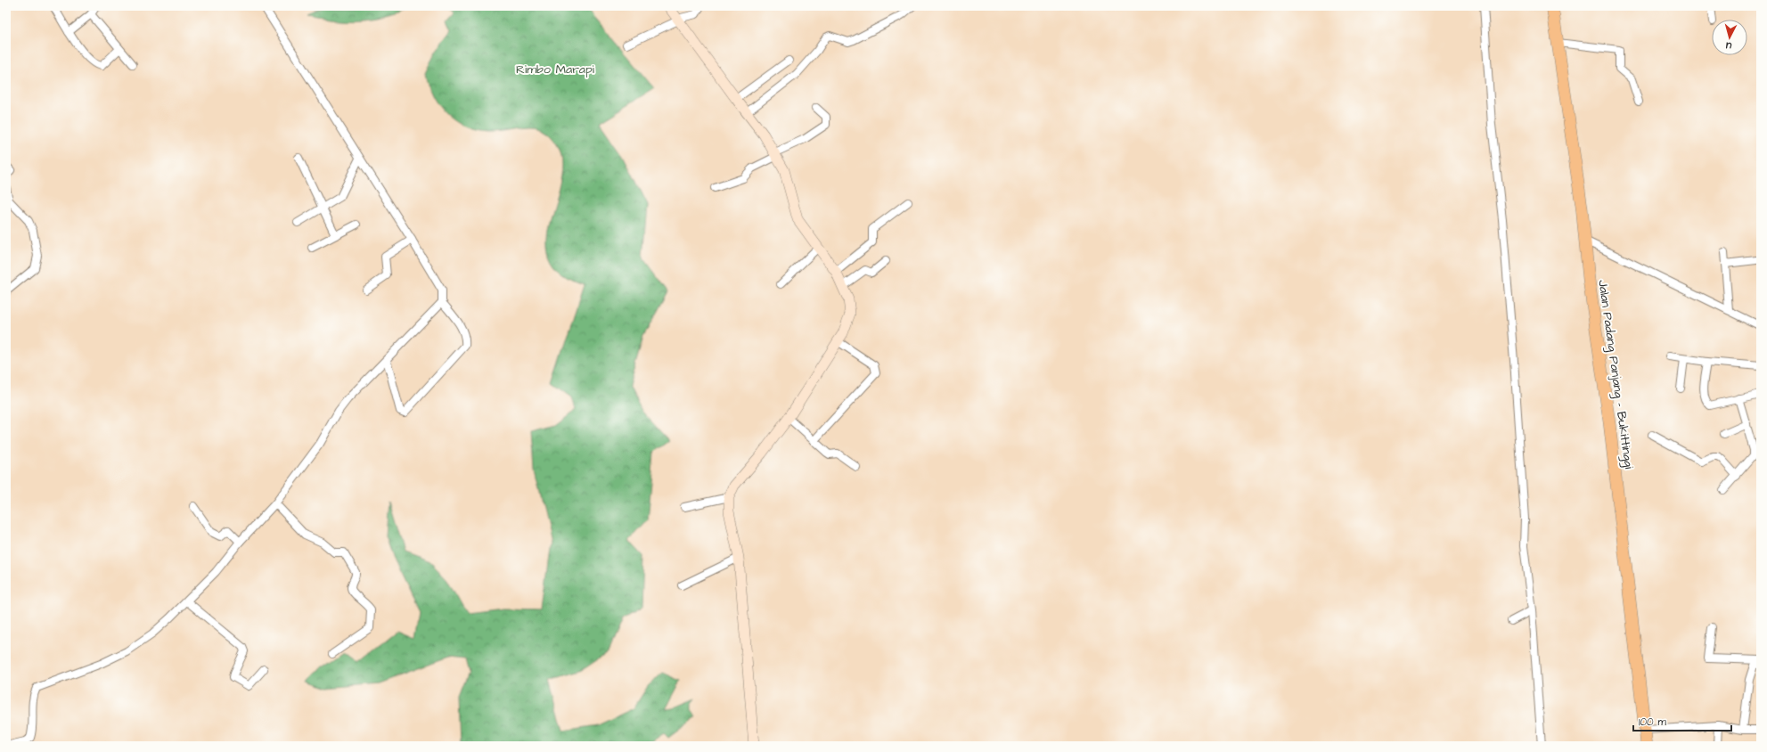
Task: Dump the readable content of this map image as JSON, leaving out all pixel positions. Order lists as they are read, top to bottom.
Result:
{
  "streets": {
    "highway": ["Jalan Padang Panjang - Bukittinggi"]
  },
  "parks": ["Rimbo Marapi"],
  "scale_bar": "100 m",
  "north": "bottom"
}
